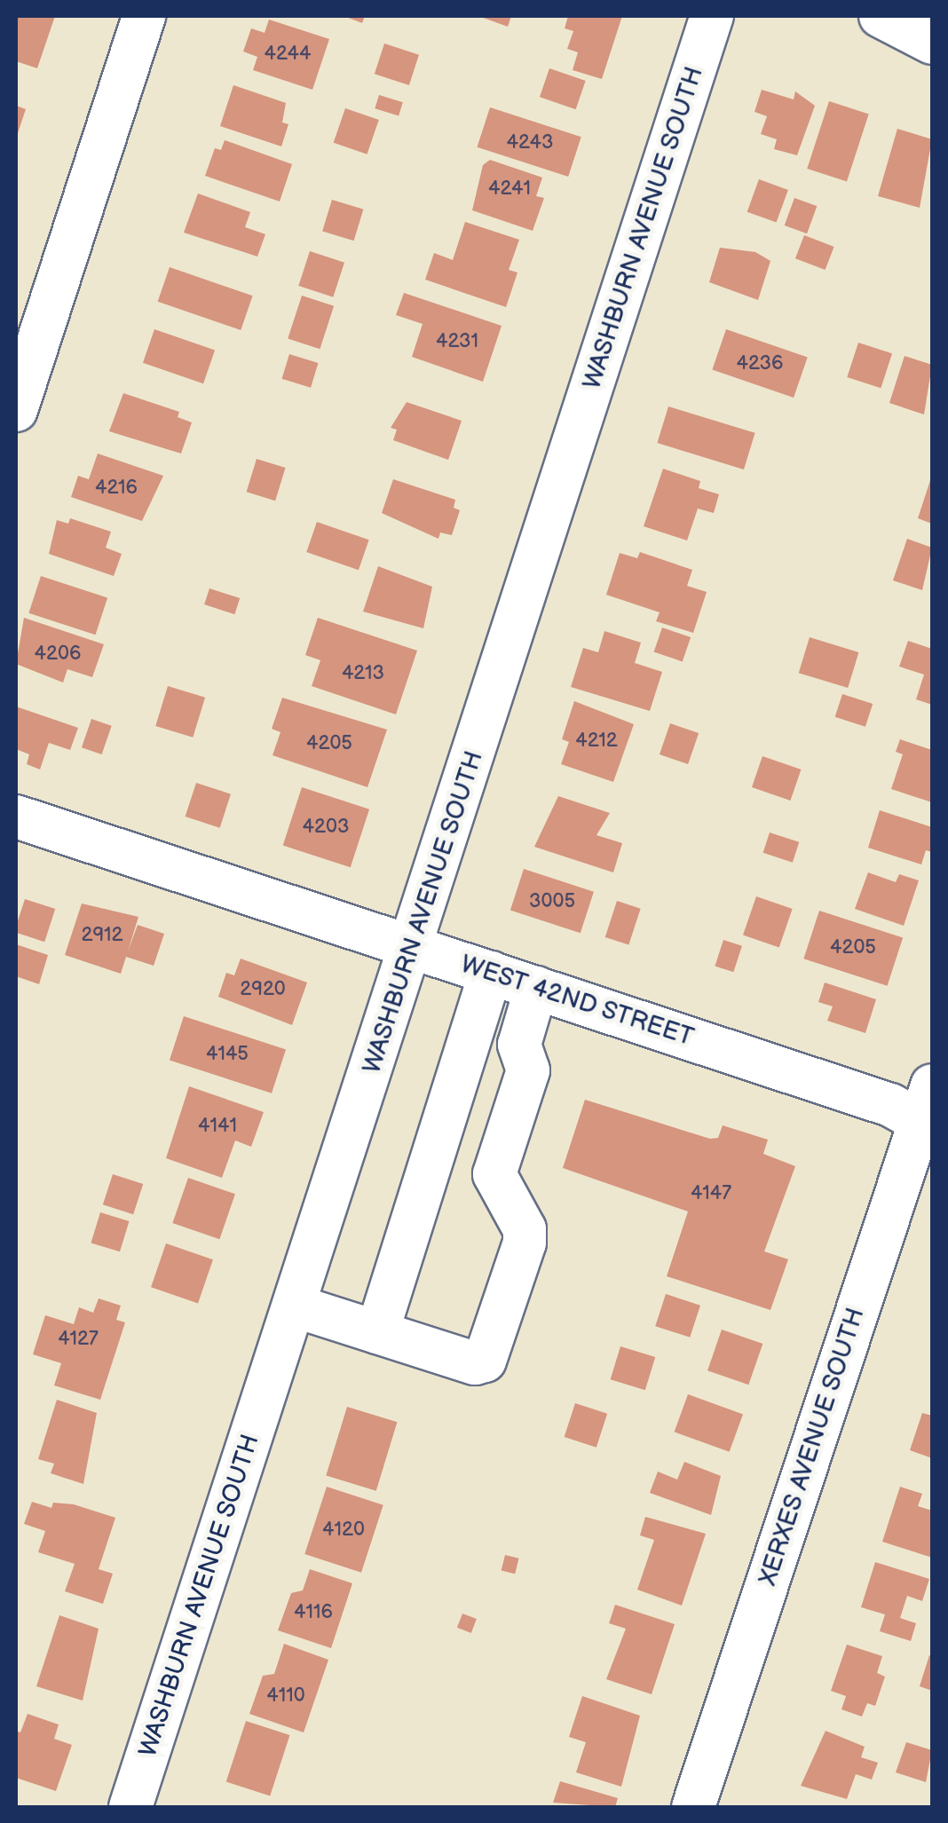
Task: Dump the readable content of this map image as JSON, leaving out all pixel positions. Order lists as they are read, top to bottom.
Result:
{
  "streets": {
    "street": ["WASHBURN AVENUE SOUTH", "WEST 42ND STREET", "XERXES AVENUE SOUTH"]
  },
  "crossings": [
    ["WASHBURN AVENUE SOUTH", "WEST 42ND STREET"],
    ["WEST 42ND STREET", "XERXES AVENUE SOUTH"]
  ],
  "house_numbers": [
    "4244",
    "4243",
    "4241",
    "4231",
    "4236",
    "4216",
    "4206",
    "4213",
    "4212",
    "4205",
    "4203",
    "3005",
    "2912",
    "4205",
    "2920",
    "4145",
    "4141",
    "4147",
    "4127",
    "4120",
    "4116",
    "4110"
  ]
}
